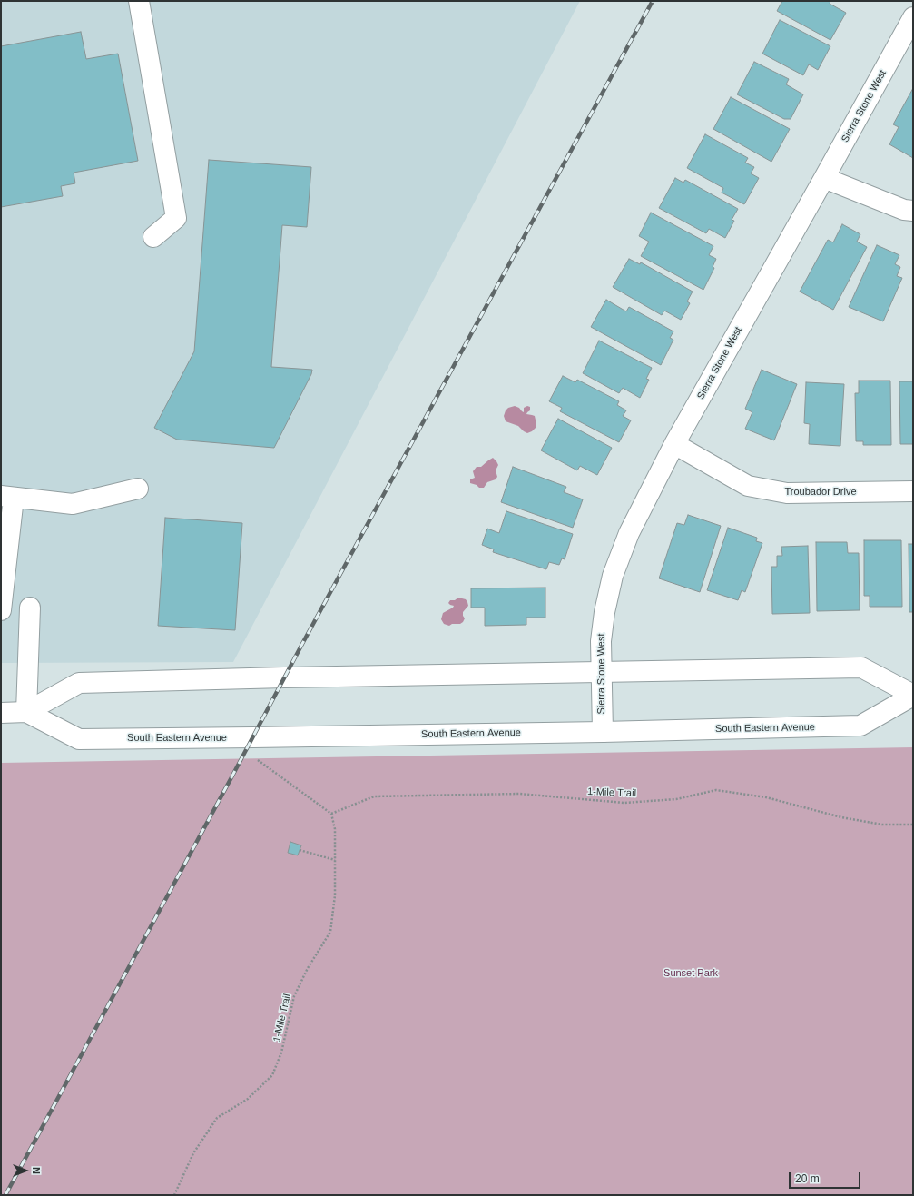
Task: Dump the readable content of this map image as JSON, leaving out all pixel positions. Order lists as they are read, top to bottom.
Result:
{
  "streets": {
    "main road": ["Sierra Stone West", "Troubador Drive", "South Eastern Avenue"],
    "path": ["1-Mile Trail"]
  },
  "crossings": [
    ["Sierra Stone West", "Troubador Drive"],
    ["Sierra Stone West", "South Eastern Avenue"]
  ],
  "parks": ["Sunset Park"],
  "scale_bar": "20 m",
  "north": "right"
}
